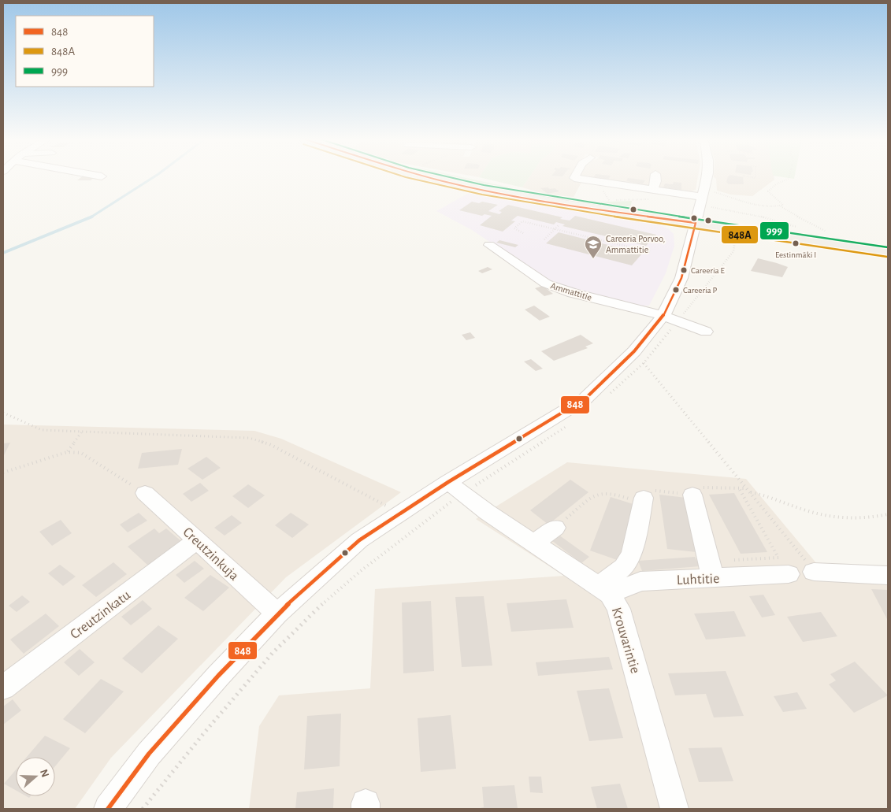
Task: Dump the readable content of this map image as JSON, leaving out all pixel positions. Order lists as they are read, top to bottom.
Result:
{
  "streets": {
    "street": [
      "Ammattitie",
      "Creutzinkuja",
      "Luhtitie",
      "Creutzinkatu",
      "Krouvarintie"
    ]
  },
  "crossings": [
    ["Creutzinkuja", "Creutzinkatu"],
    ["Luhtitie", "Krouvarintie"]
  ],
  "places": {
    "other": ["Eestinmäki I", "Careeria E", "Careeria P"],
    "school or university": ["Careeria Porvoo, Ammattitie"]
  },
  "lines": ["transit line 848", "transit line 848A", "transit line 999"],
  "legend": ["848", "848A", "999"],
  "north": "right"
}
